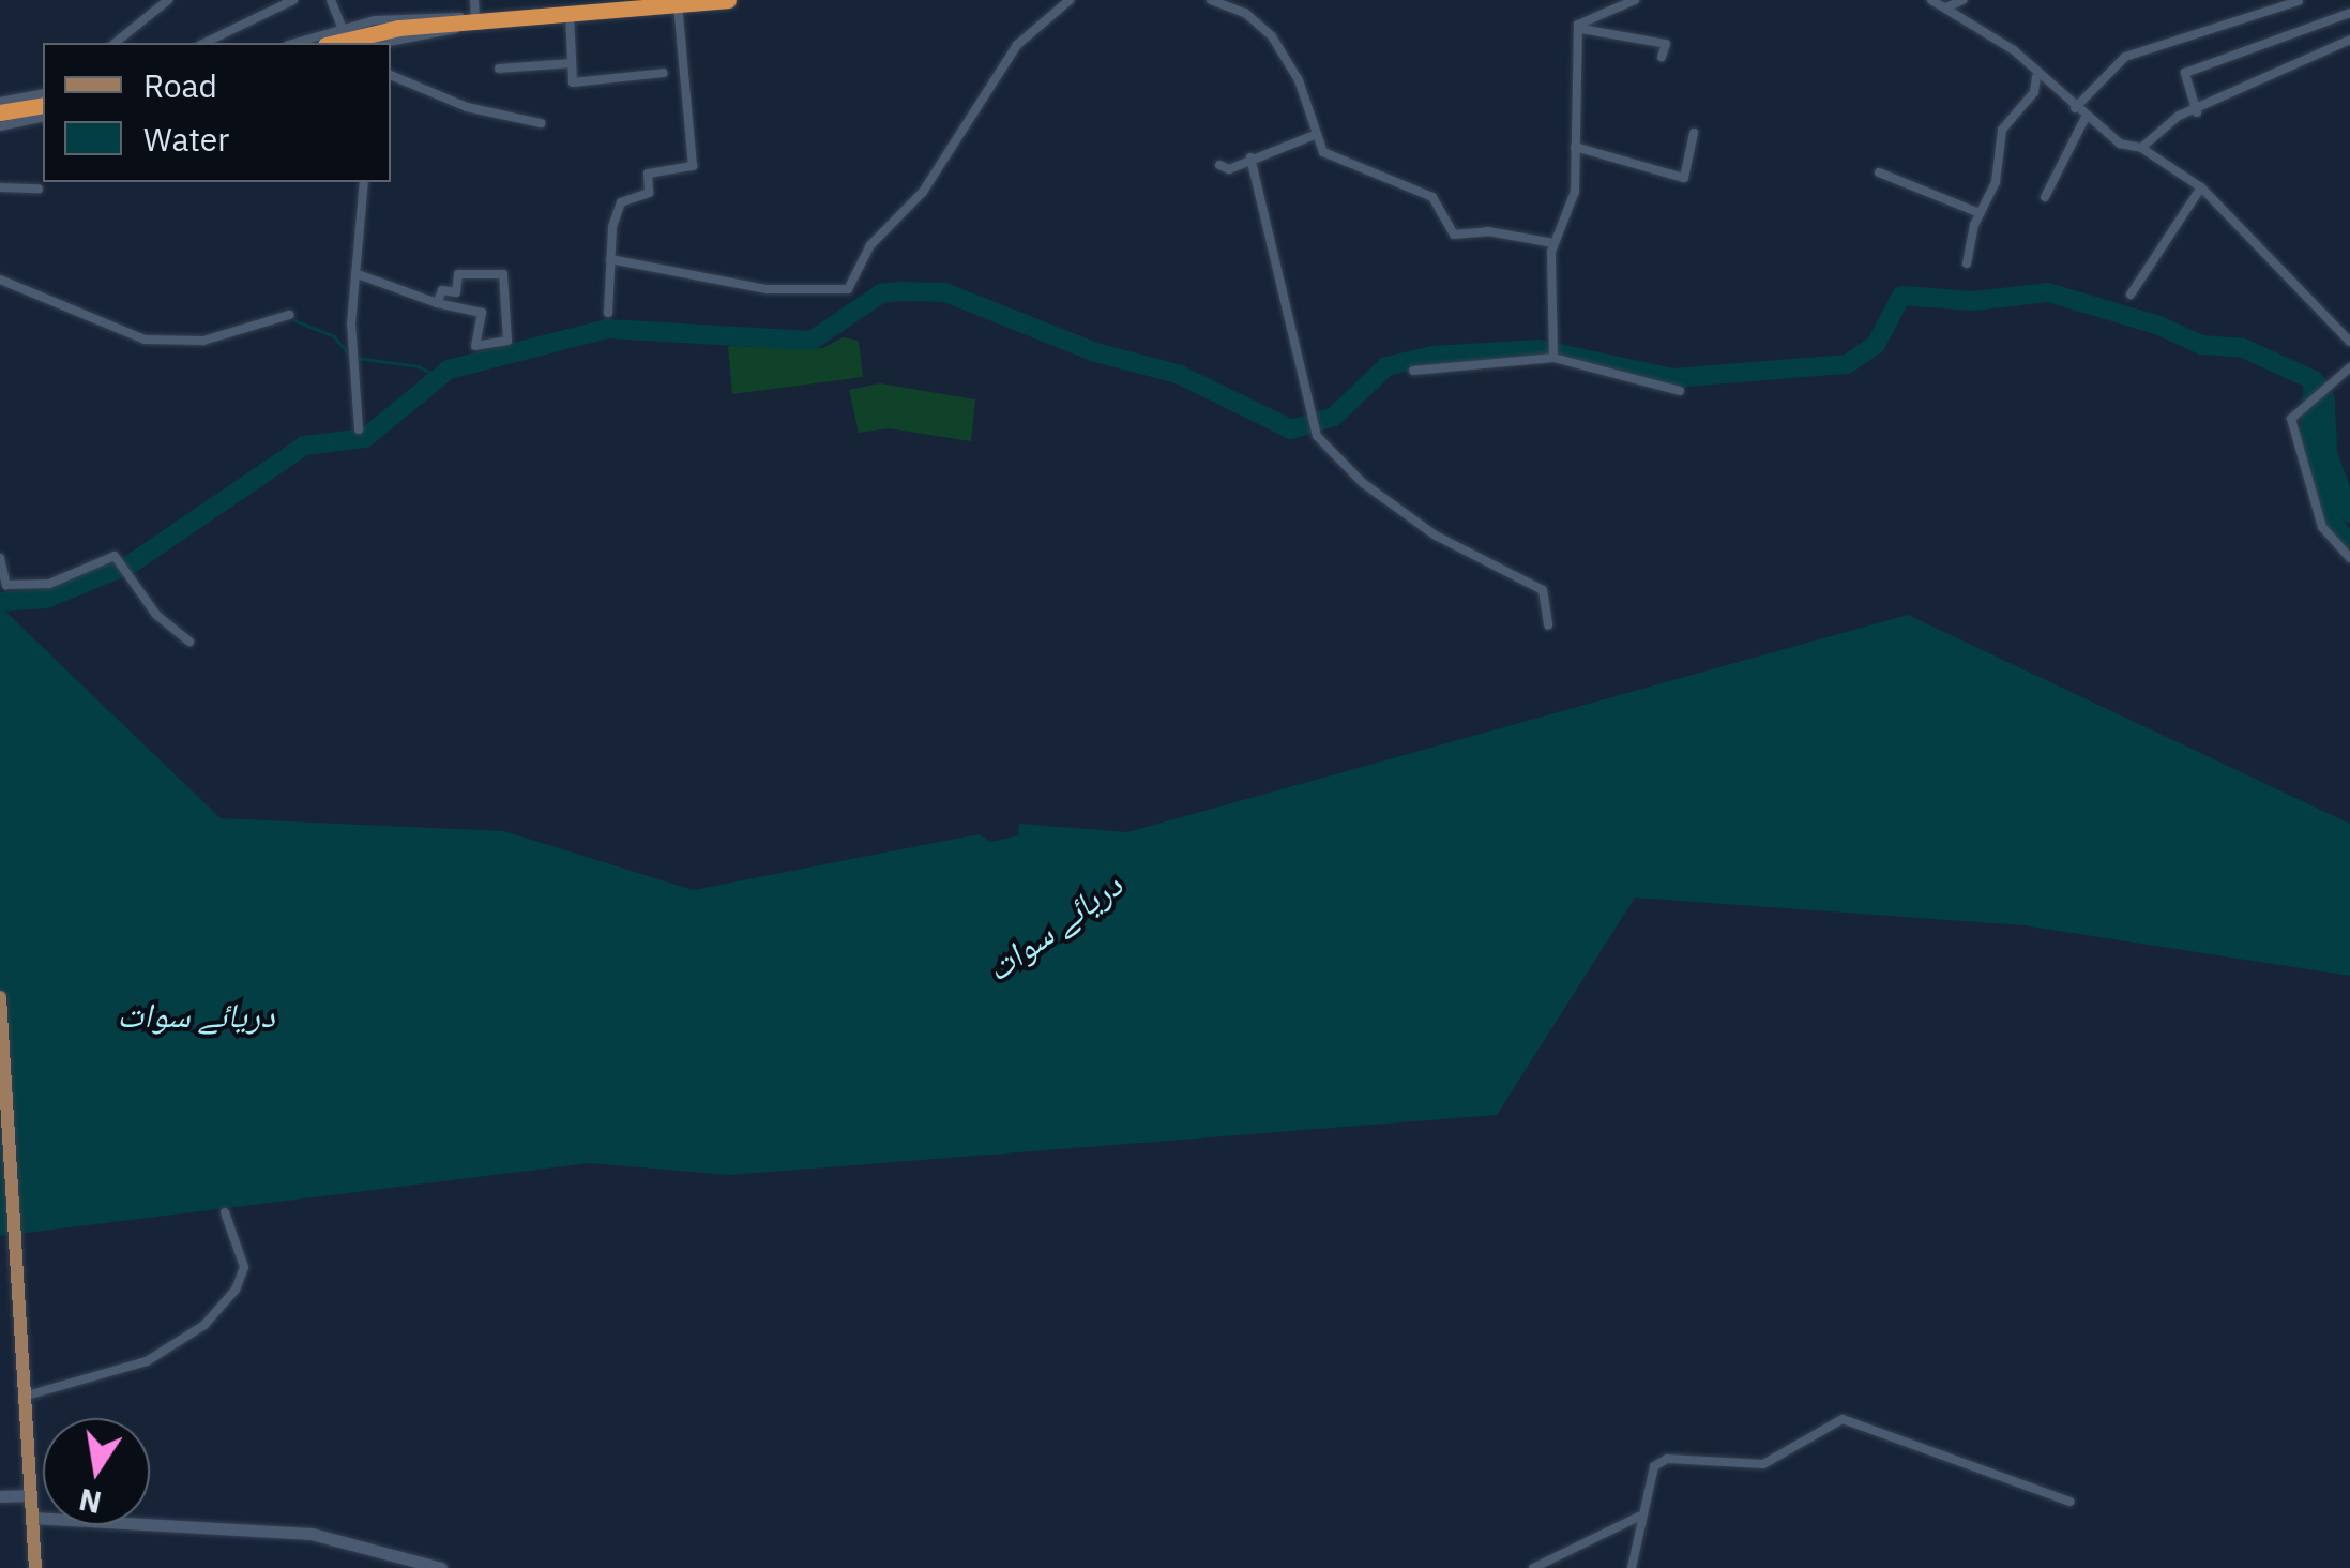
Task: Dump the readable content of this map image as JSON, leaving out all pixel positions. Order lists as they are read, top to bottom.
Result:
{
  "water": ["دریائے سوات"],
  "legend": ["Road", "Water"],
  "north": "bottom"
}
